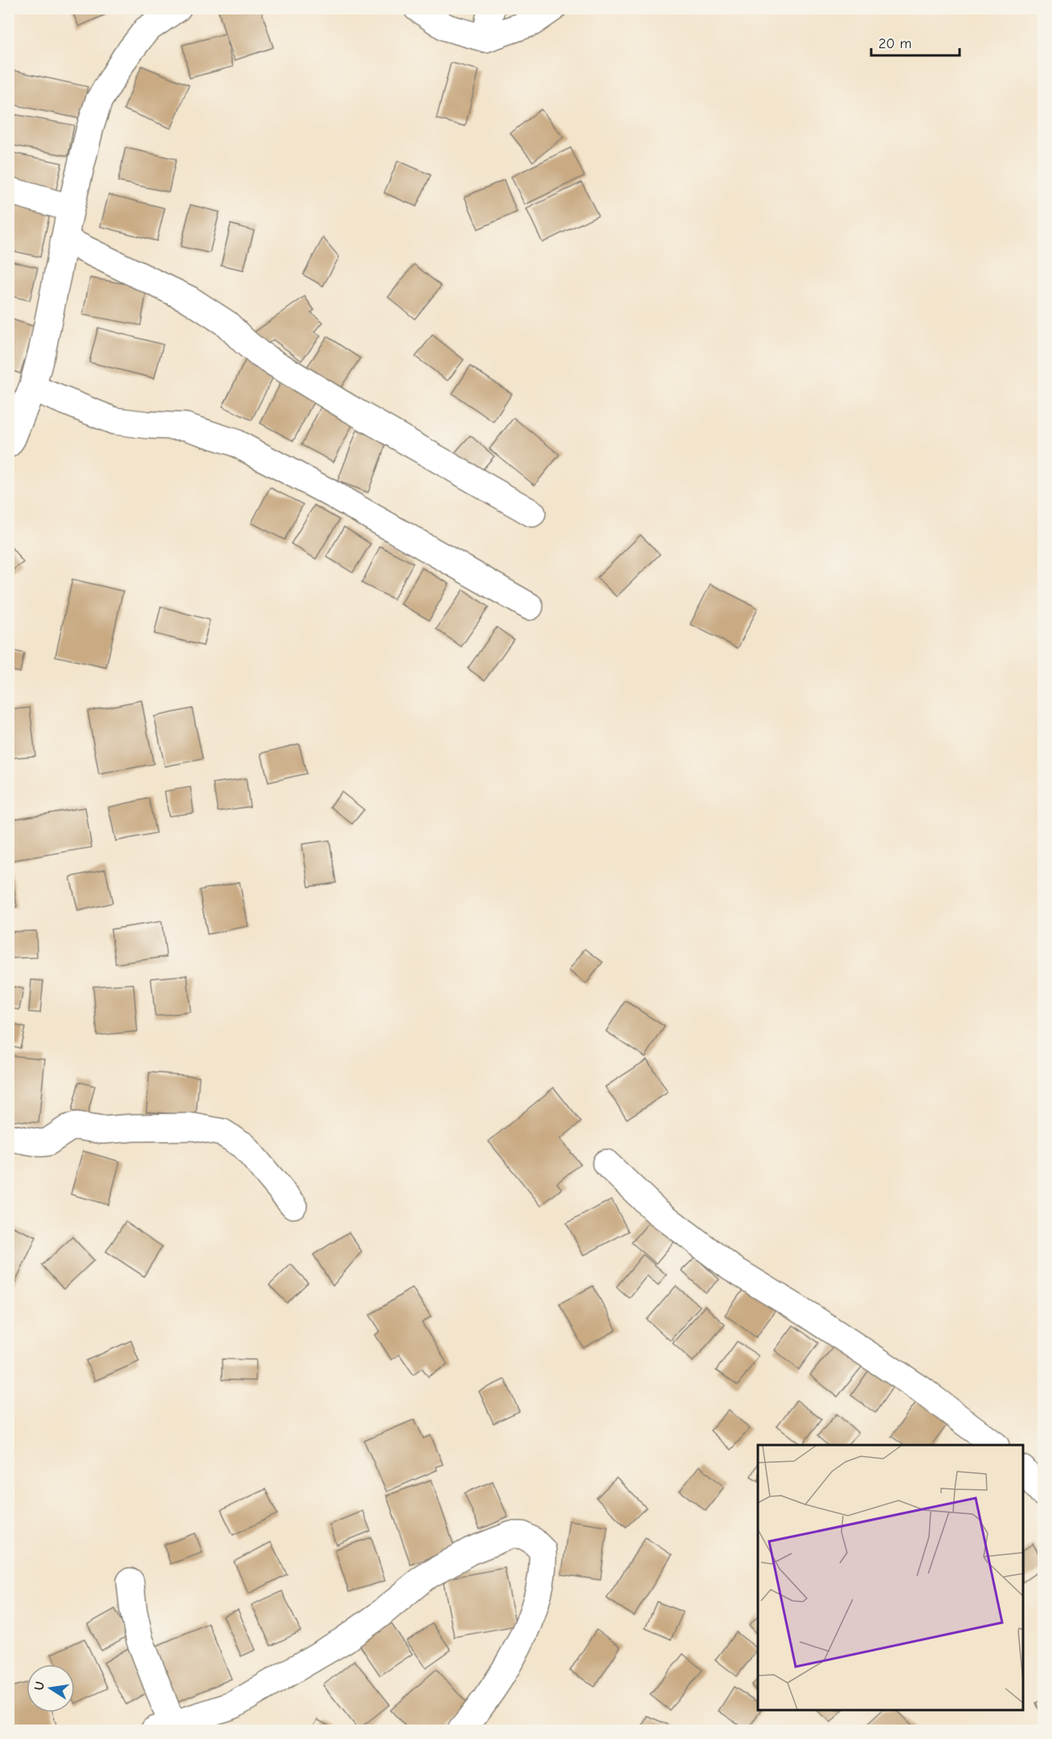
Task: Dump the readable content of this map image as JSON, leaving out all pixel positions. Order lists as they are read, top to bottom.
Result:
{
  "scale_bar": "20 m",
  "north": "left"
}
